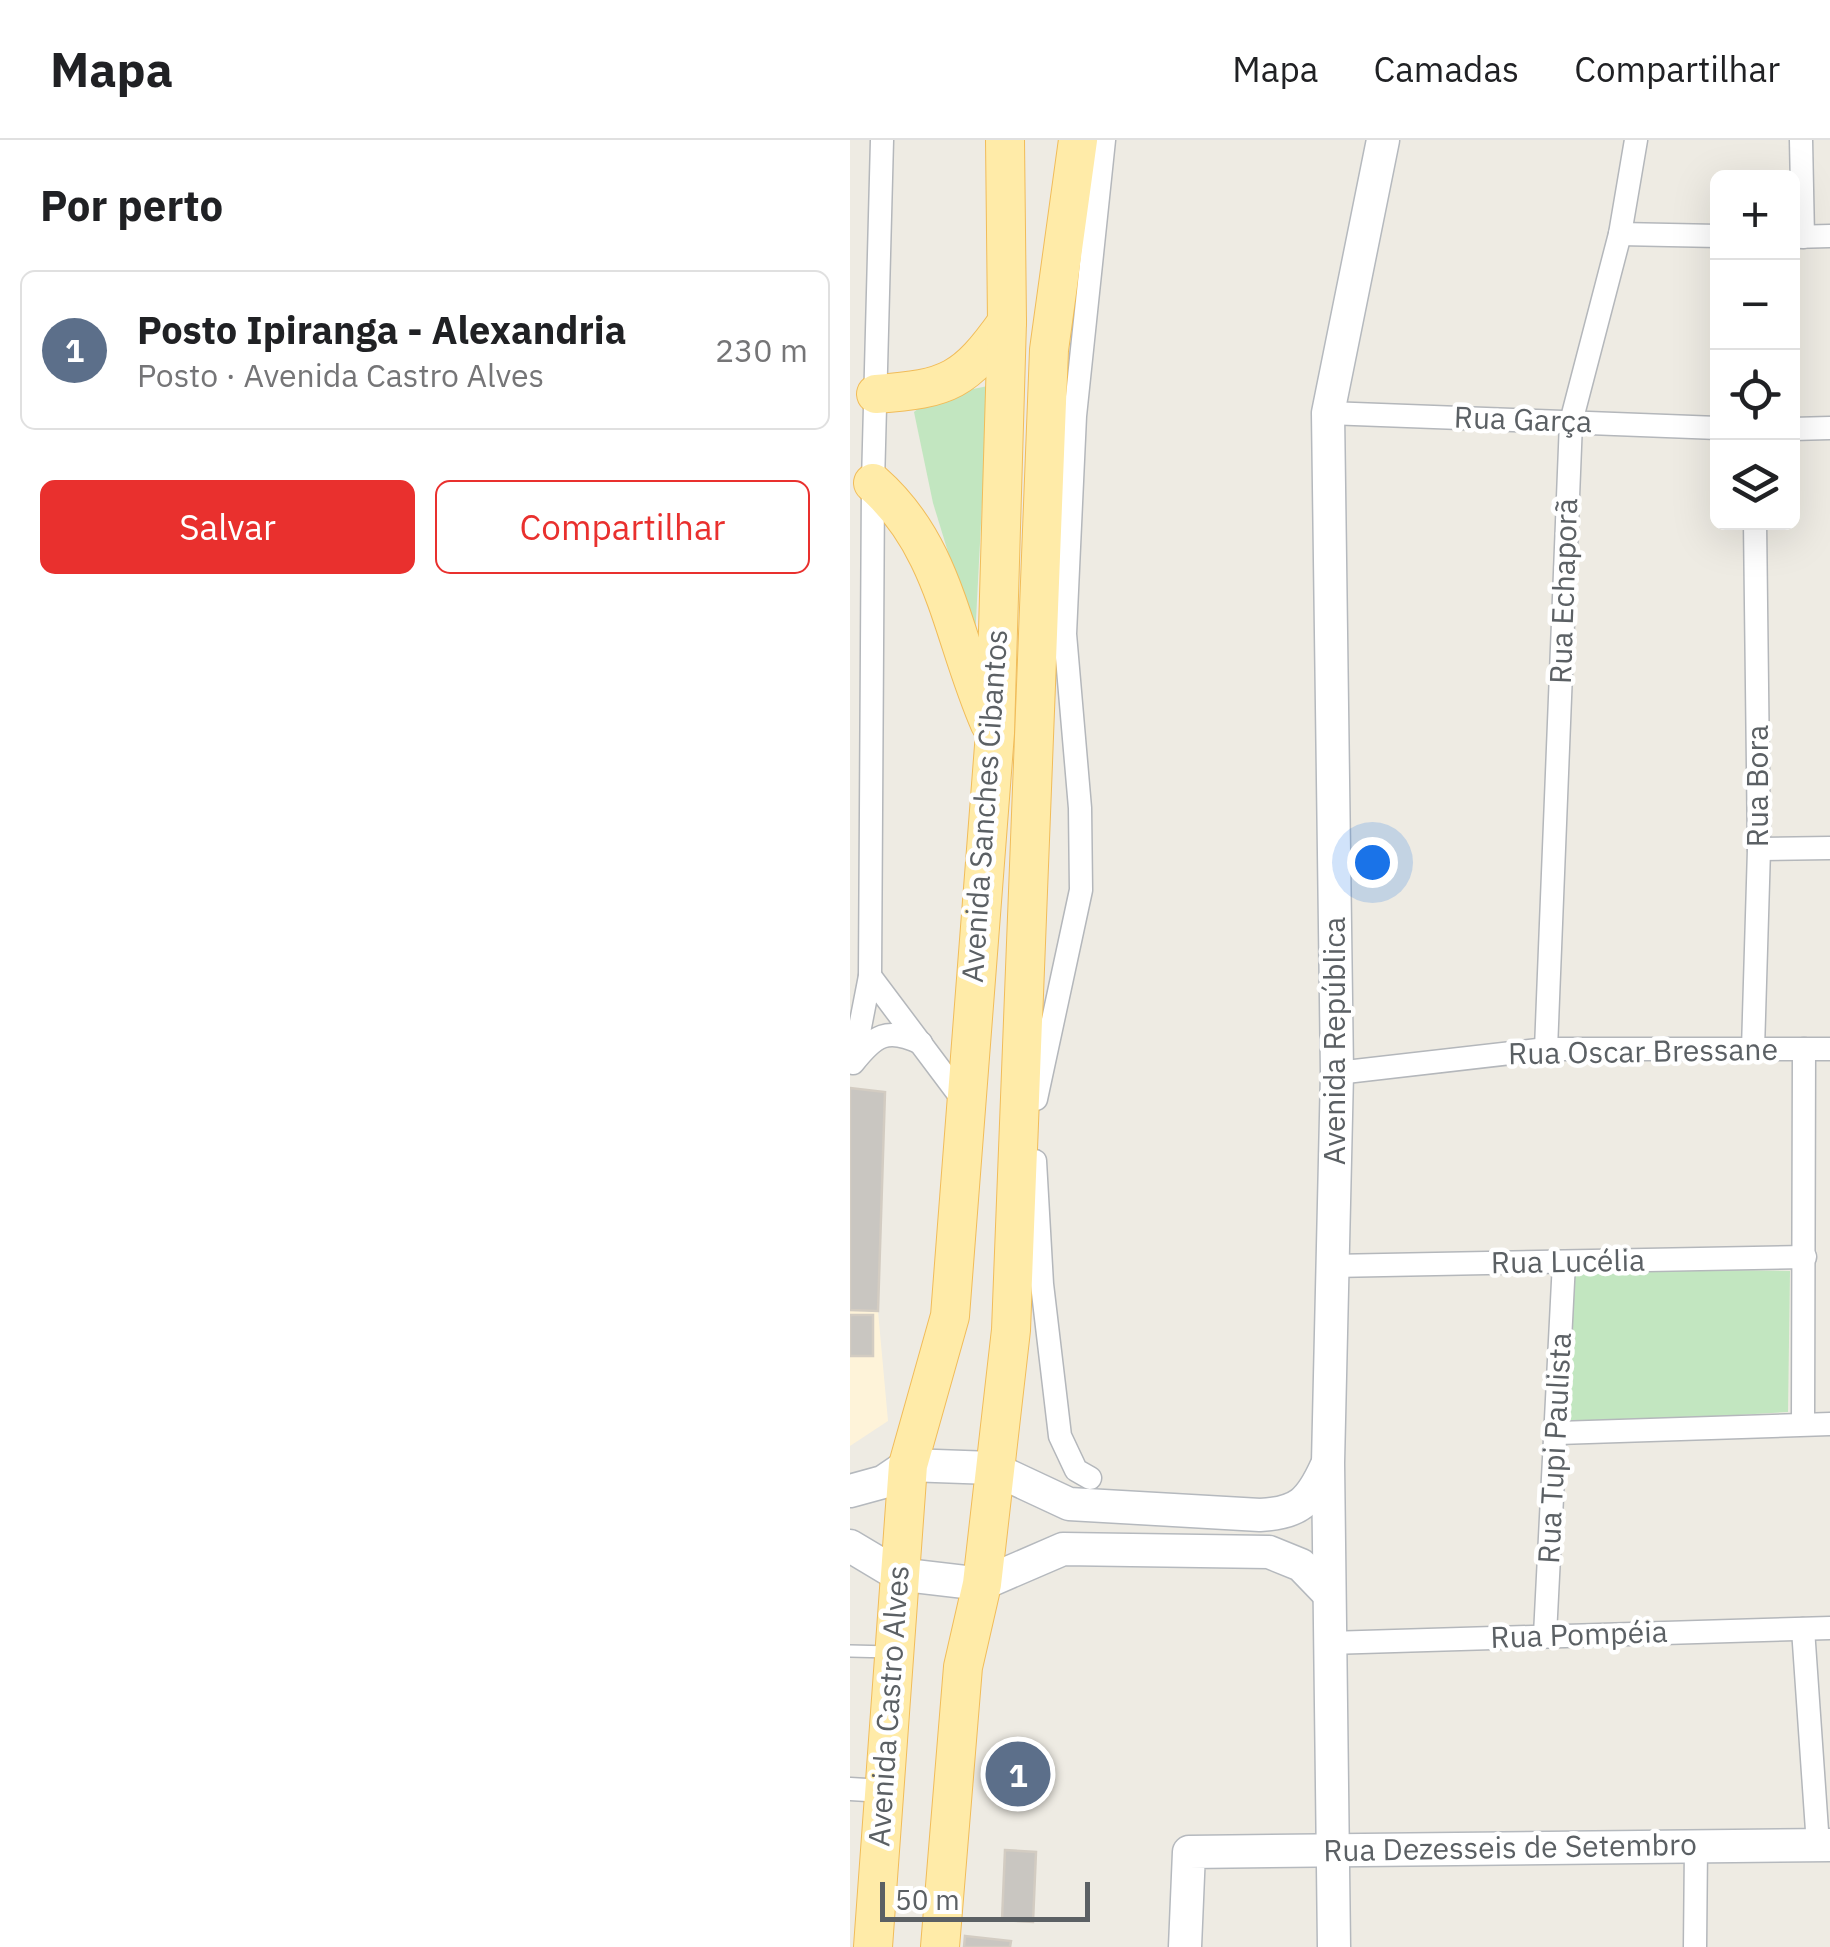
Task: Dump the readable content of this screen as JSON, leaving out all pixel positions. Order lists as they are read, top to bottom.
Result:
{
  "streets": {
    "main road": [
      "Avenida Sanches Cibantos",
      "Avenida República",
      "Avenida Castro Alves",
      "Rua Dezesseis de Setembro"
    ],
    "street": [
      "Rua Garça",
      "Rua Echaporã",
      "Rua Bora",
      "Rua Oscar Bressane",
      "Rua Lucélia",
      "Rua Tupi Paulista",
      "Rua Pompéia"
    ]
  },
  "crossings": [
    ["Rua Garça", "Rua Echaporã"],
    ["Rua Garça", "Avenida República"],
    ["Rua Echaporã", "Rua Oscar Bressane"],
    ["Rua Bora", "Rua Oscar Bressane"],
    ["Avenida Sanches Cibantos", "Avenida Castro Alves"],
    ["Avenida República", "Rua Oscar Bressane"],
    ["Avenida República", "Rua Lucélia"],
    ["Avenida República", "Rua Pompéia"],
    ["Avenida República", "Rua Dezesseis de Setembro"],
    ["Rua Lucélia", "Rua Tupi Paulista"],
    ["Rua Tupi Paulista", "Rua Pompéia"]
  ],
  "scale_bar": "50 m",
  "page": {
    "header": "Mapa",
    "nav": ["Mapa", "Camadas", "Compartilhar"],
    "heading": "Por perto",
    "map_buttons": ["+", "−"],
    "list": [
      {
        "mark": "1",
        "name": "Posto Ipiranga - Alexandria",
        "note": "Posto · Avenida Castro Alves",
        "value": "230 m"
      }
    ],
    "buttons": ["Salvar", "Compartilhar"],
    "pins": "1",
    "scale": "50 m"
  }
}
